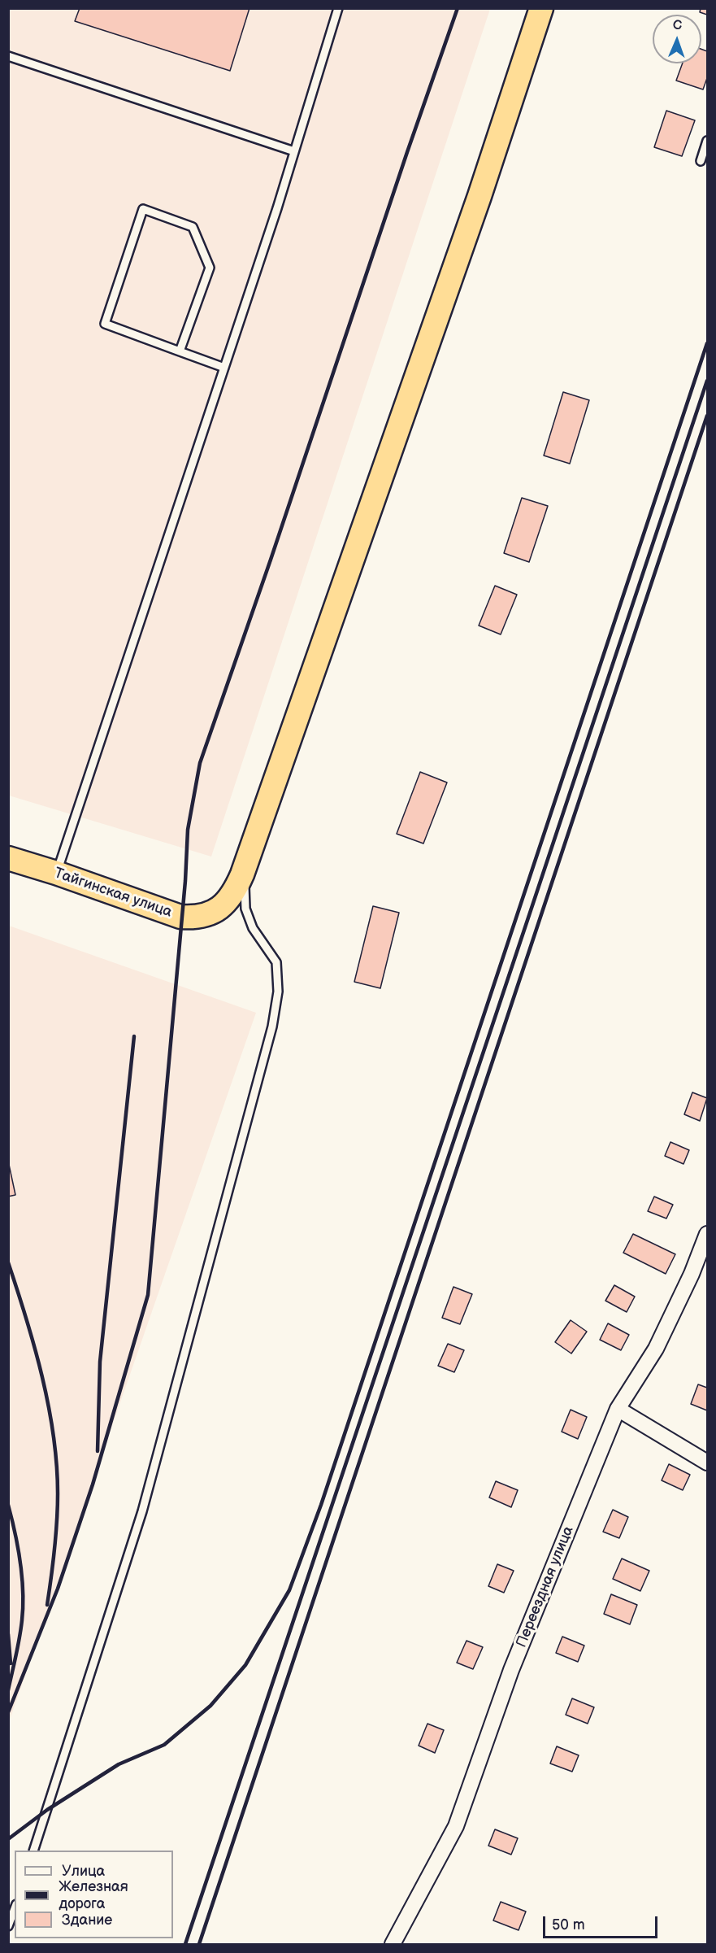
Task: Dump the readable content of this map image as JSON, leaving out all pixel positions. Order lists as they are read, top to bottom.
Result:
{
  "streets": {
    "highway": ["Тайгинская улица"],
    "street": ["Переездная улица"]
  },
  "legend": ["Улица", "Железная дорога", "Здание"],
  "scale_bar": "50 m",
  "north": "top"
}
